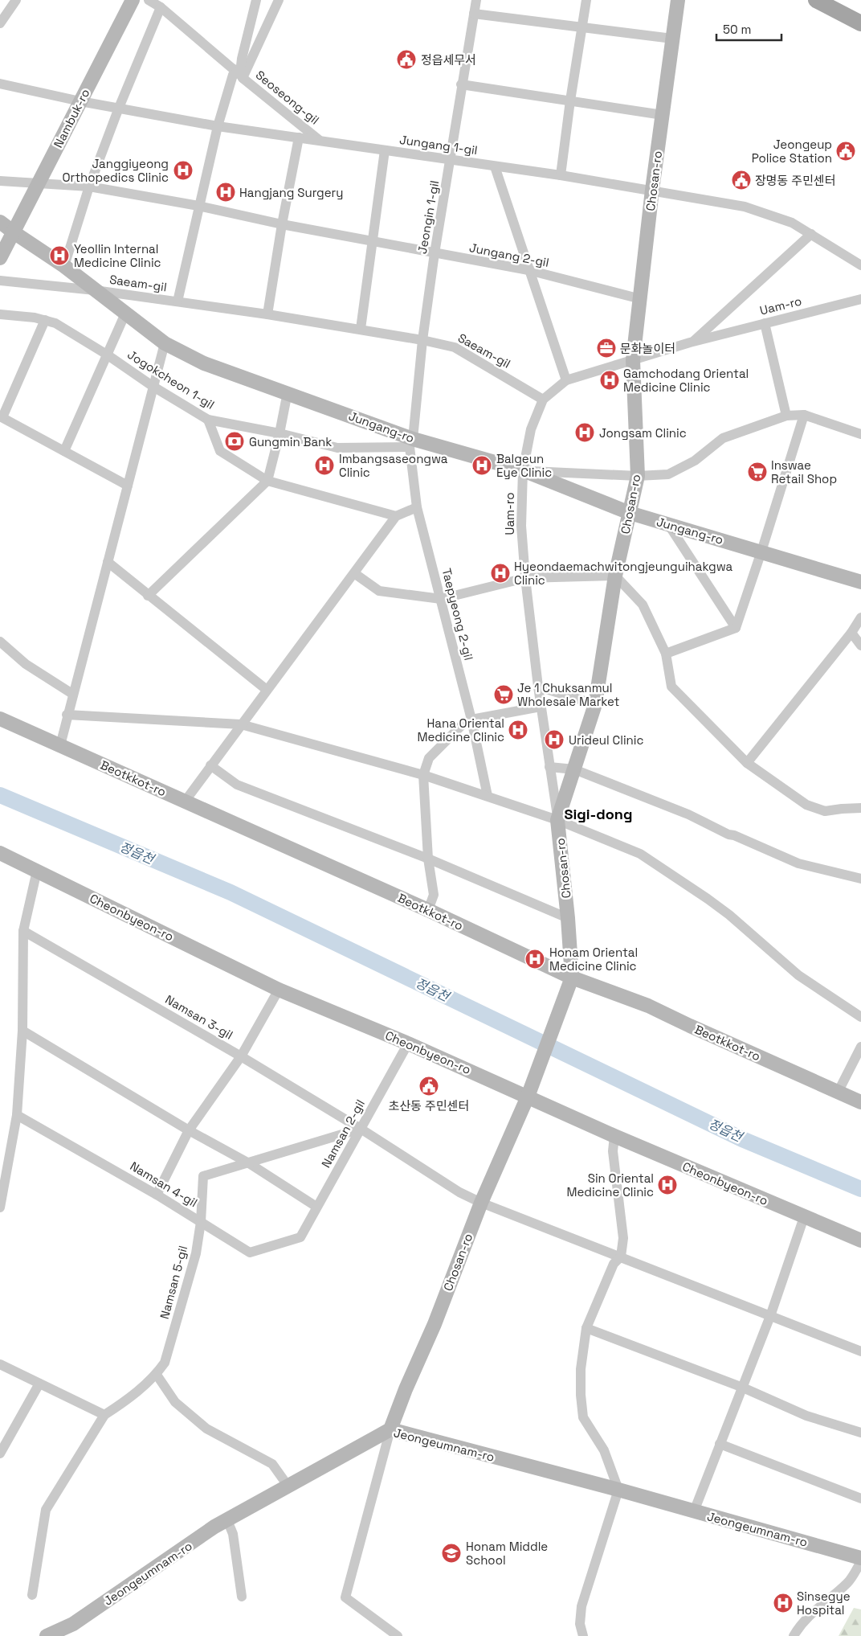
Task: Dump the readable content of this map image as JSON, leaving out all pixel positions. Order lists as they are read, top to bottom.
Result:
{
  "streets": {
    "street": [
      "Seoseong-gil",
      "Nambuk-ro",
      "Jungang 1-gil",
      "Chosan-ro",
      "Jeongin 1-gil",
      "Jungang 2-gil",
      "Saeam-gil",
      "Uam-ro",
      "Jogokcheon 1-gil",
      "Jungang-ro",
      "Taepyeong 2-gil",
      "Beotkkot-ro",
      "Cheonbyeon-ro",
      "Namsan 3-gil",
      "Namsan 2-gil",
      "Namsan 4-gil",
      "Namsan 5-gil",
      "Jeongeumnam-ro"
    ]
  },
  "crossings": [
    ["Seoseong-gil", "Jungang 1-gil"],
    ["Nambuk-ro", "Jungang 1-gil"],
    ["Nambuk-ro", "Jungang 2-gil"],
    ["Nambuk-ro", "Jungang-ro"],
    ["Jungang 1-gil", "Chosan-ro"],
    ["Jungang 1-gil", "Jeongin 1-gil"],
    ["Chosan-ro", "Jungang 2-gil"],
    ["Chosan-ro", "Uam-ro"],
    ["Chosan-ro", "Jungang-ro"],
    ["Chosan-ro", "Beotkkot-ro"],
    ["Chosan-ro", "Cheonbyeon-ro"],
    ["Chosan-ro", "Namsan 3-gil"],
    ["Chosan-ro", "Jeongeumnam-ro"],
    ["Jeongin 1-gil", "Jungang 2-gil"],
    ["Jeongin 1-gil", "Saeam-gil"],
    ["Jeongin 1-gil", "Jogokcheon 1-gil"],
    ["Jeongin 1-gil", "Jungang-ro"],
    ["Jeongin 1-gil", "Taepyeong 2-gil"],
    ["Jungang 2-gil", "Saeam-gil"],
    ["Saeam-gil", "Uam-ro"],
    ["Saeam-gil", "Jungang-ro"],
    ["Uam-ro", "Jungang-ro"],
    ["Jogokcheon 1-gil", "Jungang-ro"],
    ["Jogokcheon 1-gil", "Taepyeong 2-gil"],
    ["Jungang-ro", "Taepyeong 2-gil"],
    ["Cheonbyeon-ro", "Namsan 2-gil"],
    ["Namsan 3-gil", "Namsan 2-gil"],
    ["Namsan 3-gil", "Namsan 5-gil"],
    ["Namsan 2-gil", "Namsan 4-gil"],
    ["Namsan 2-gil", "Namsan 5-gil"],
    ["Namsan 4-gil", "Namsan 5-gil"]
  ],
  "districts": ["Sigi-dong"],
  "water": ["정읍천"],
  "places": {
    "public building": [
      "정읍세무서",
      "Jeongeup Police Station",
      "장명동 주민센터",
      "초산동 주민센터"
    ],
    "hospital": [
      "Janggiyeong Orthopedics Clinic",
      "Hangjang Surgery",
      "Yeollin Internal Medicine Clinic",
      "Gamchodang Oriental Medicine Clinic",
      "Jongsam Clinic",
      "Imbangsaseongwa Clinic",
      "Balgeun Eye Clinic",
      "Hyeondaemachwitongjeunguihakgwa Clinic",
      "Hana Oriental Medicine Clinic",
      "Urideul Clinic",
      "Honam Oriental Medicine Clinic",
      "Sin Oriental Medicine Clinic",
      "Sinsegye Hospital"
    ],
    "office": ["문화놀이터"],
    "bank": ["Gungmin Bank"],
    "supermarket": ["Inswae Retail Shop", "Je 1 Chuksanmul Wholesale Market"],
    "school or university": ["Honam Middle School"]
  },
  "scale_bar": "50 m"
}
